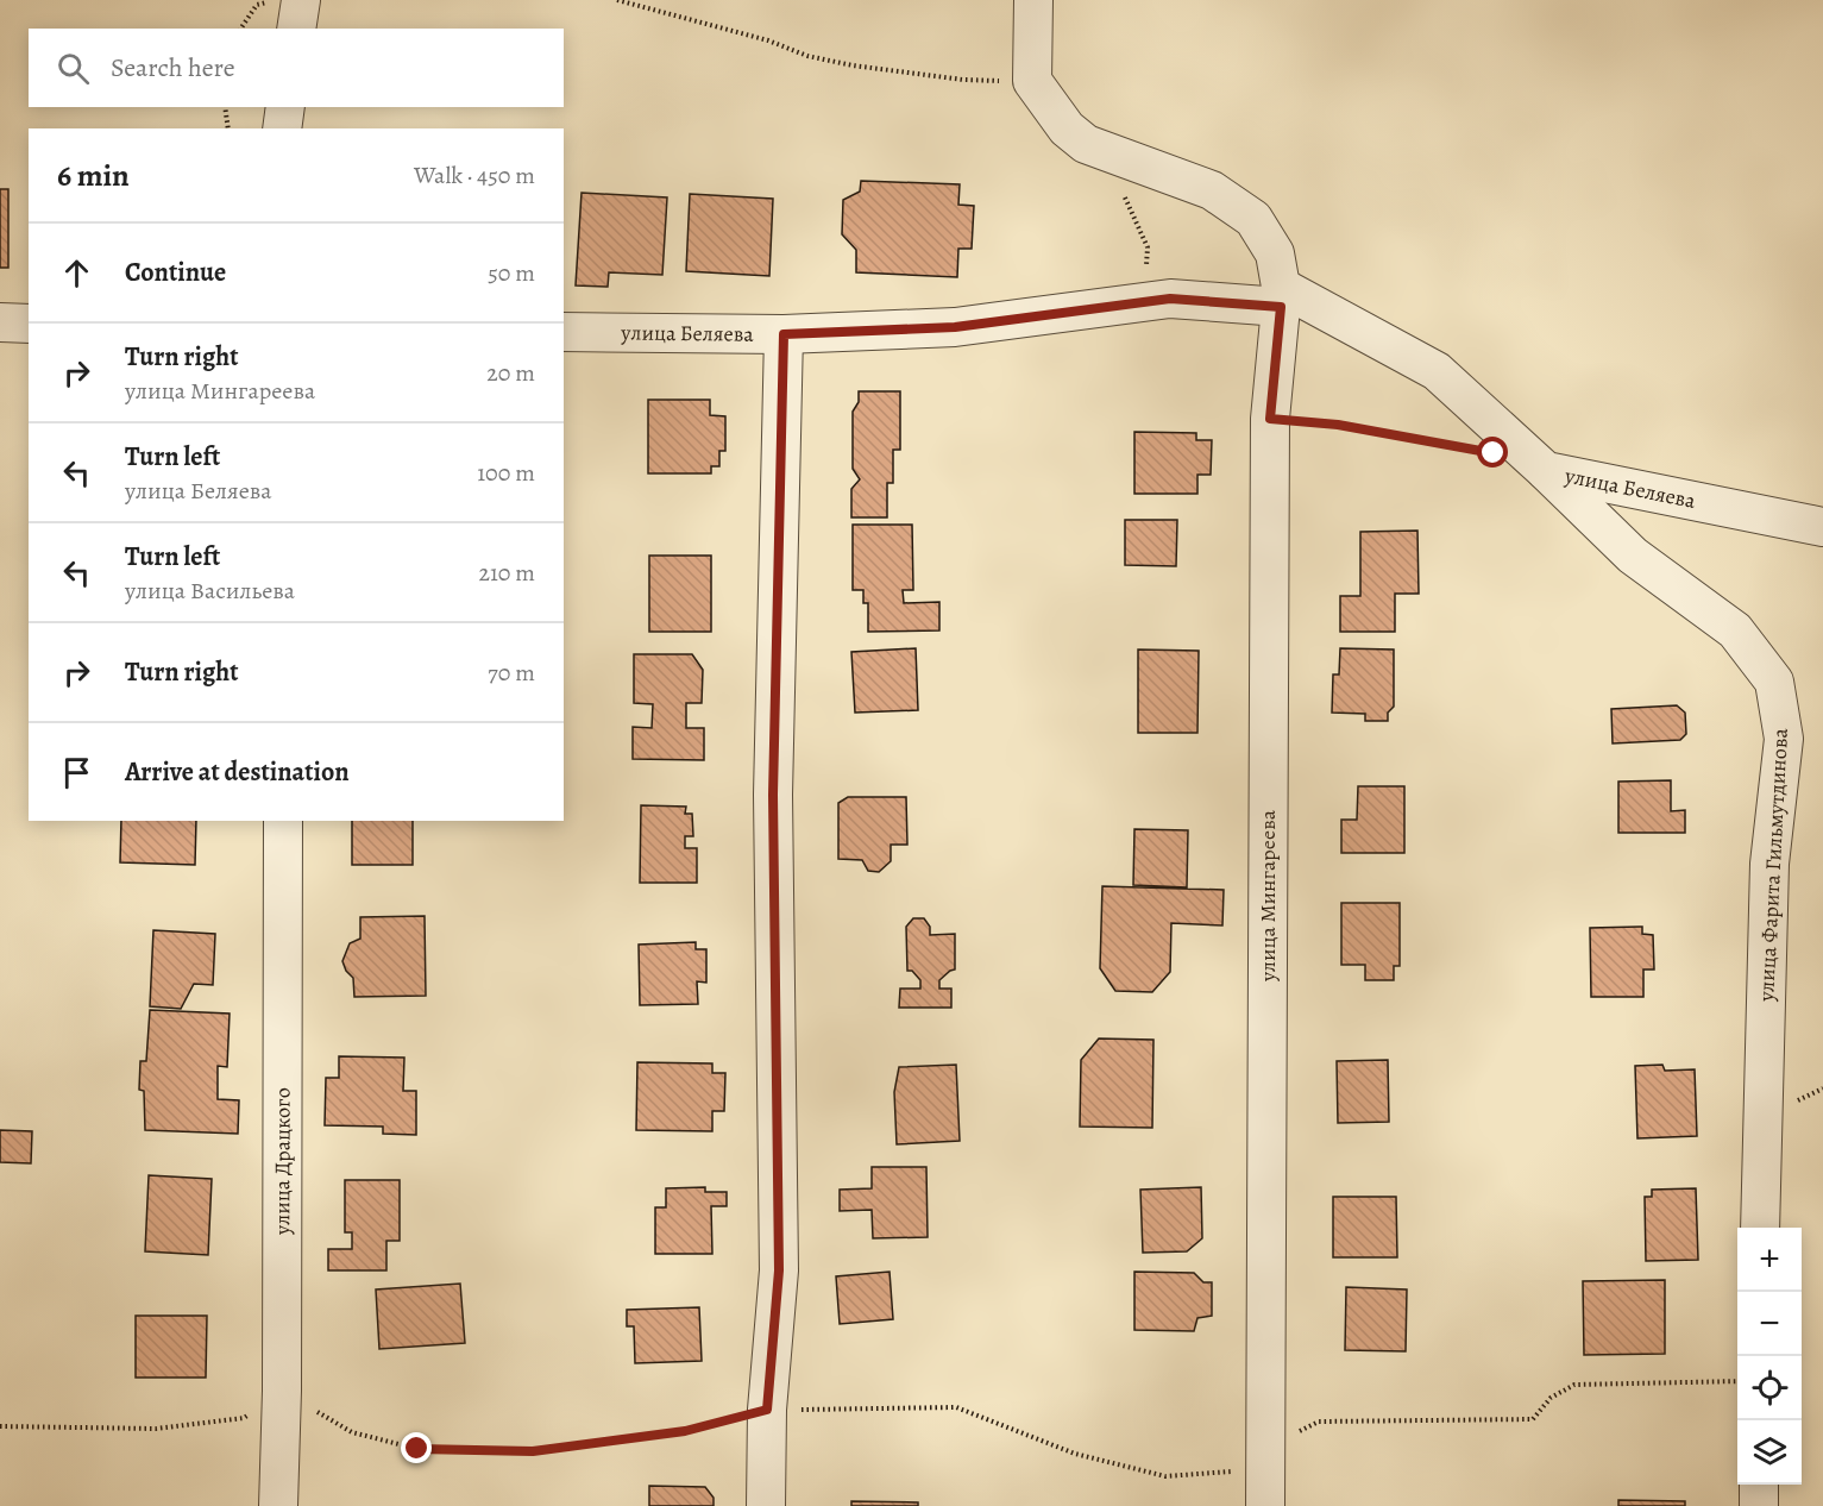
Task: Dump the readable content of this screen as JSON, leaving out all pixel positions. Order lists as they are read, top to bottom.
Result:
{
  "streets": {
    "street": [
      "улица Беляева",
      "улица Фарита Гильмутдинова",
      "улица Мингареева",
      "улица Драцкого"
    ]
  },
  "crossings": [
    ["улица Беляева", "улица Фарита Гильмутдинова"],
    ["улица Беляева", "улица Мингареева"]
  ],
  "page": {
    "search": "Search here",
    "heading": ["6 min", "Walk · 450 m"],
    "list": [
      ["Continue", "50 m"],
      ["Turn right", "улица Мингареева", "20 m"],
      ["Turn left", "улица Беляева", "100 m"],
      ["Turn left", "улица Васильева", "210 m"],
      ["Turn right", "70 m"],
      "Arrive at destination"
    ],
    "map_buttons": ["+", "−"]
  }
}
